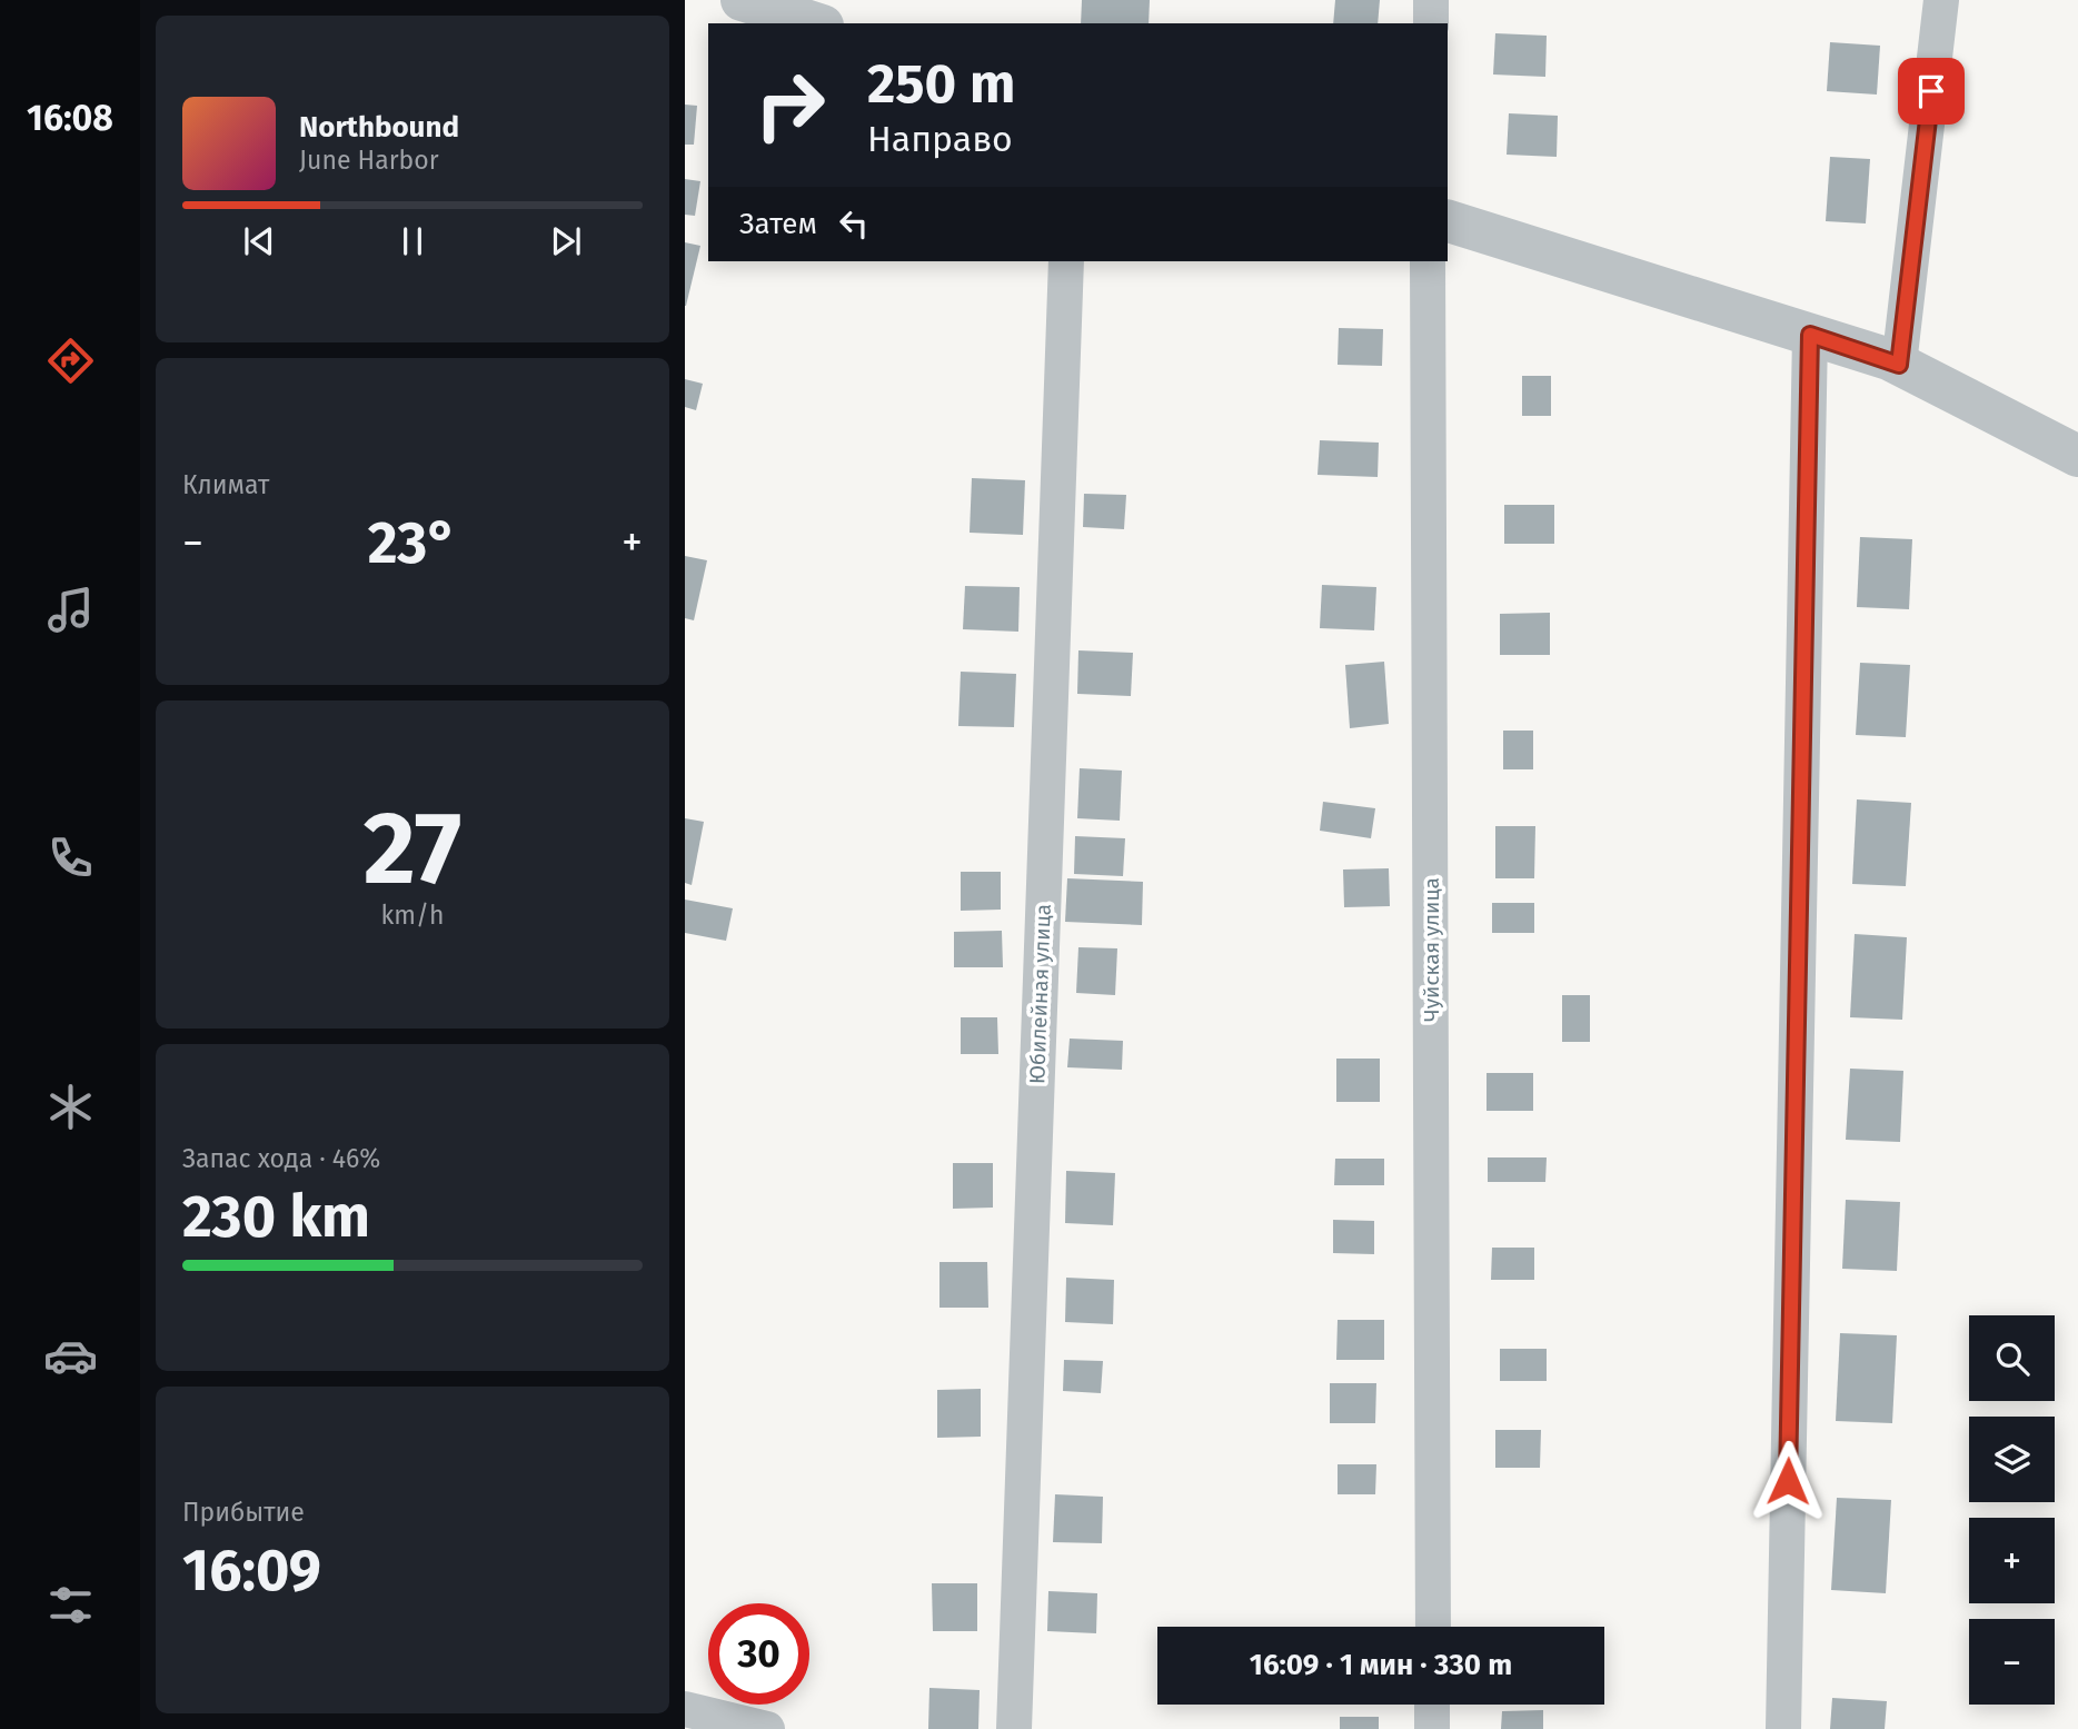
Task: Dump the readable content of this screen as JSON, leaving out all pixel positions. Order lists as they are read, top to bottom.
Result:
{
  "streets": {
    "street": ["Чуйская улица", "Юбилейная улица"]
  },
  "page": {
    "tabs": "16:08",
    "turn": ["250 m", "Направо"],
    "song": ["Northbound", "June Harbor"],
    "then": "Затем",
    "tile": [
      "Климат",
      ["27", "km/h"],
      ["Запас хода · 46%", "230 km"],
      ["Прибытие", "16:09"]
    ],
    "heat": ["−", "23°", "+"],
    "map_buttons": ["+", "−"],
    "limit": "30",
    "trip": "16:09 · 1 мин · 330 m"
  }
}
